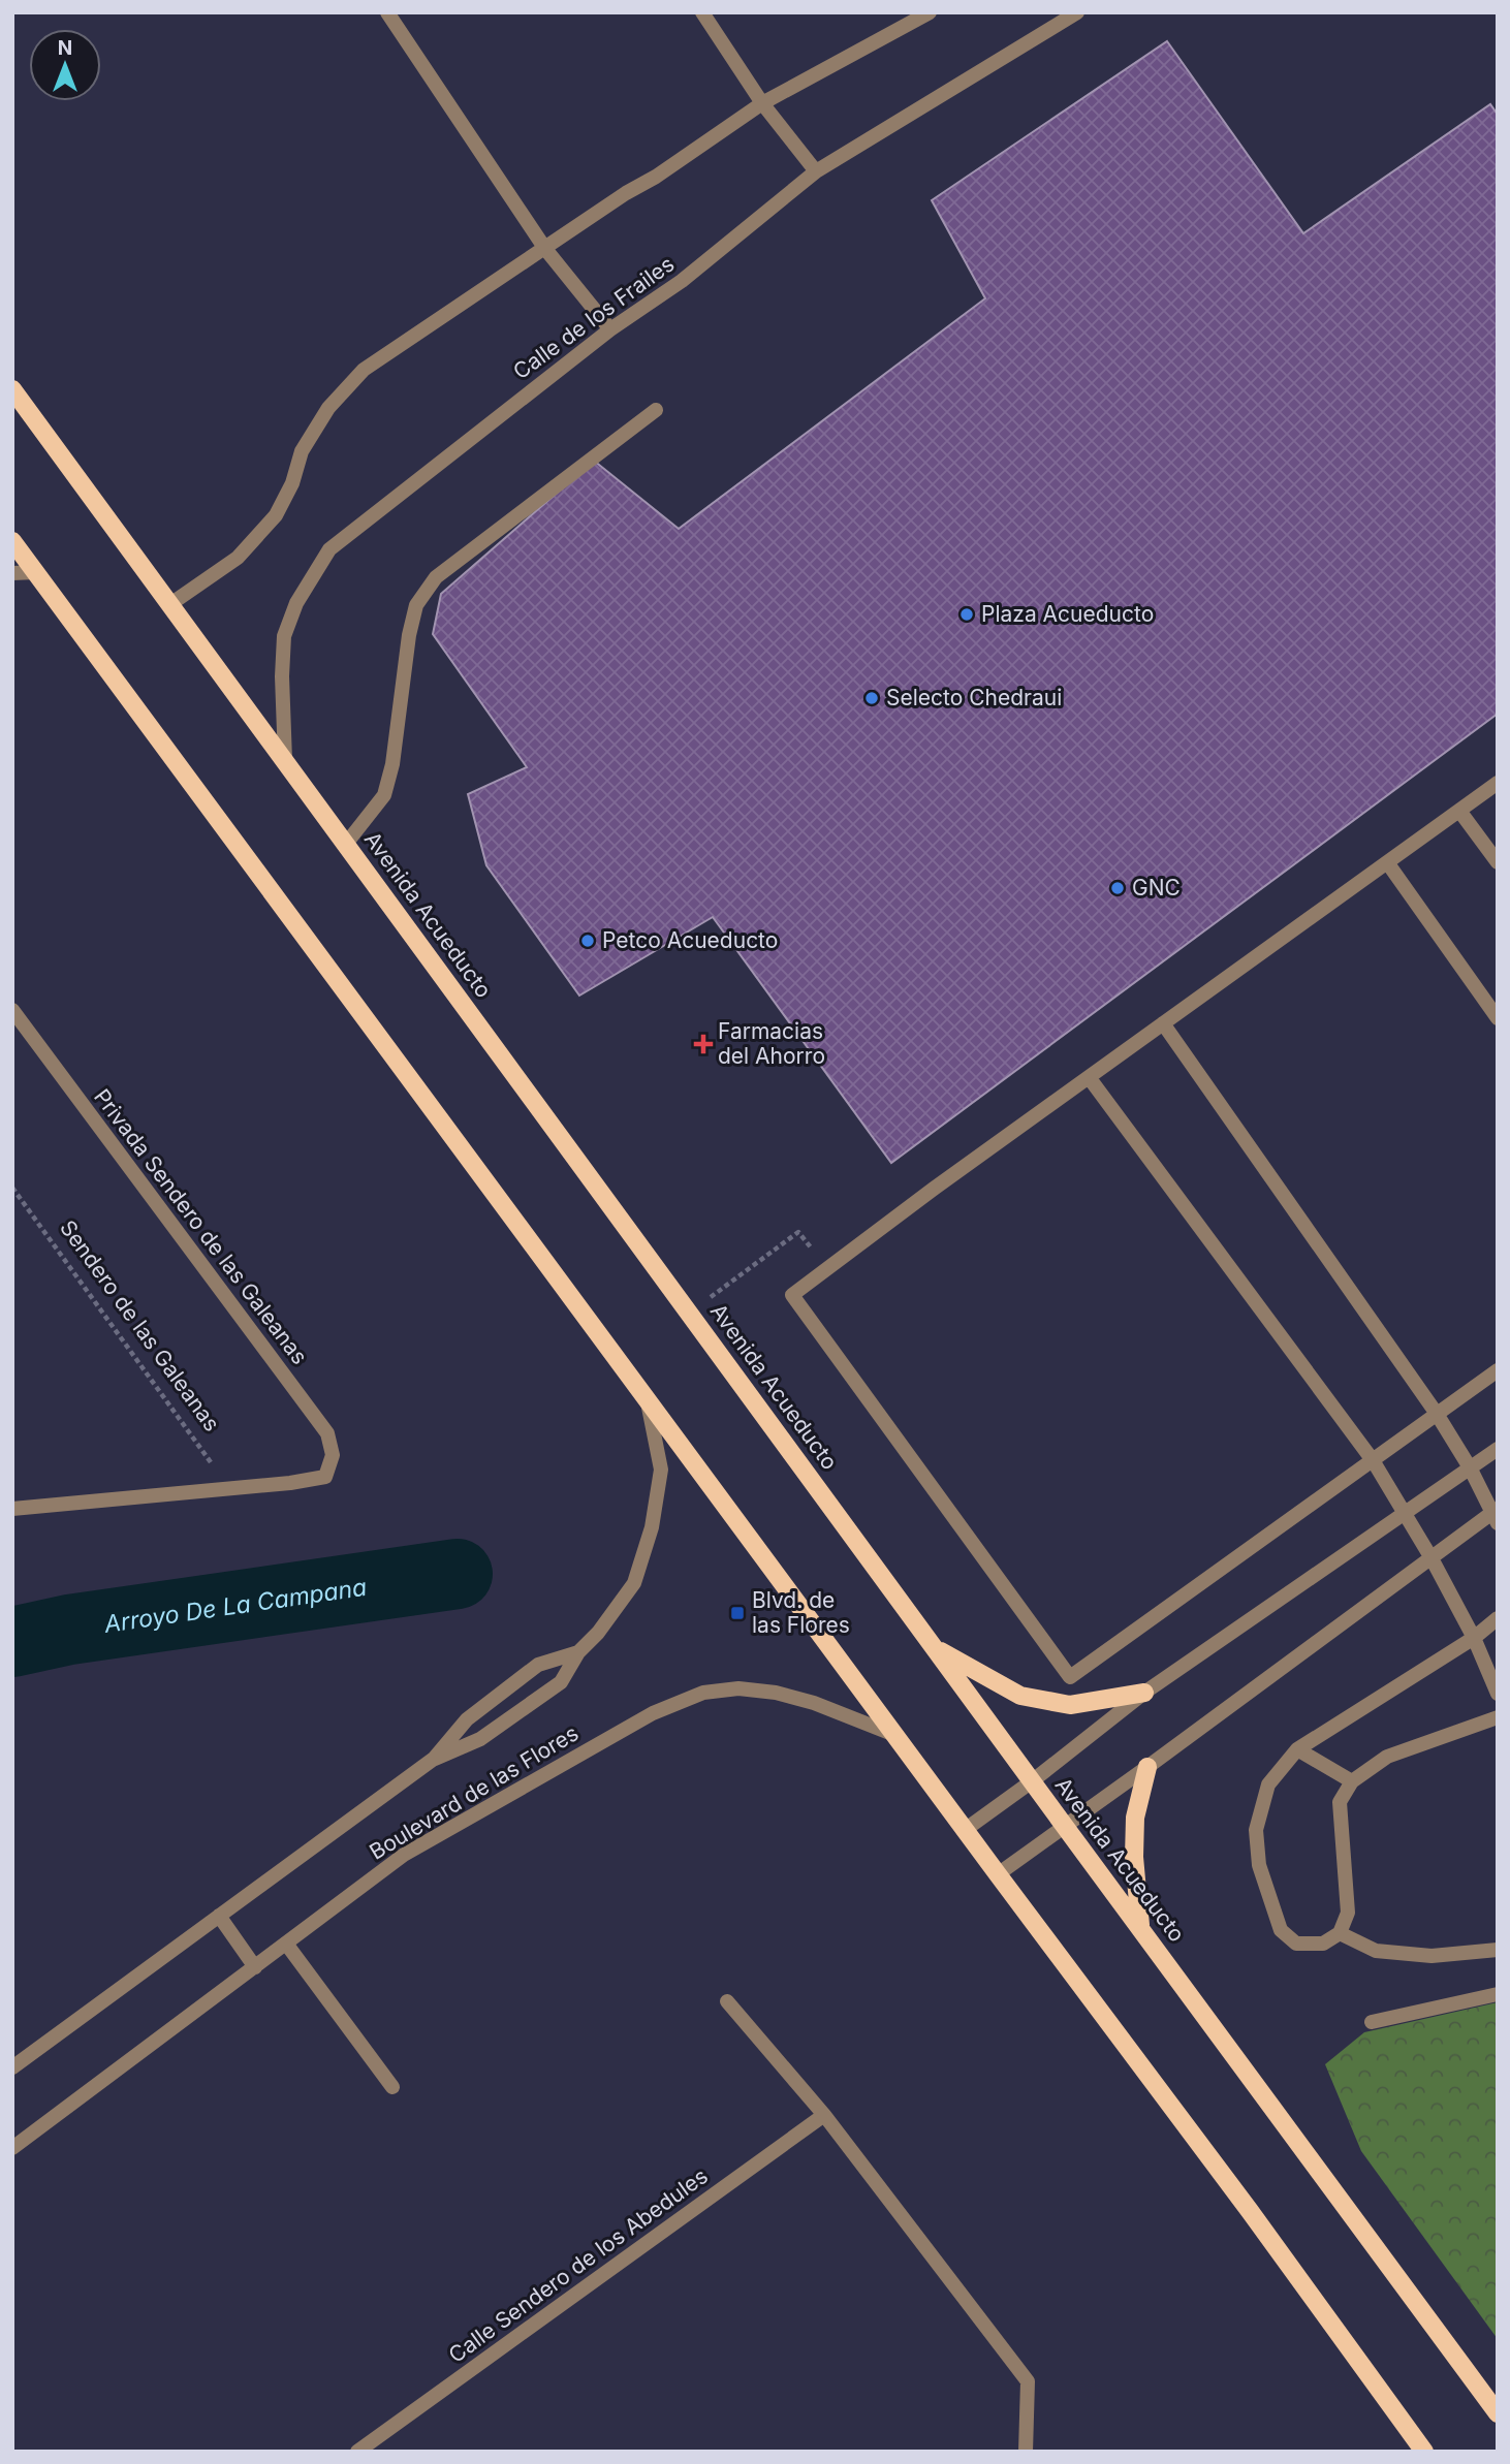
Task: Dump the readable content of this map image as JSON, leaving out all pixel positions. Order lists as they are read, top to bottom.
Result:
{
  "streets": {
    "main road": ["Avenida Acueducto"],
    "street": [
      "Calle de los Frailes",
      "Privada Sendero de las Galeanas",
      "Boulevard de las Flores",
      "Calle Sendero de los Abedules"
    ],
    "path": ["Sendero de las Galeanas"]
  },
  "crossings": [
    ["Calle de los Frailes", "Avenida Acueducto"],
    ["Privada Sendero de las Galeanas", "Sendero de las Galeanas"]
  ],
  "water": ["Arroyo De La Campana"],
  "places": {
    "other": [
      "Plaza Acueducto",
      "Selecto Chedraui",
      "GNC",
      "Petco Acueducto"
    ],
    "health": ["Farmacias del Ahorro"],
    "transit": ["Blvd. de las Flores"]
  },
  "north": "top"
}
